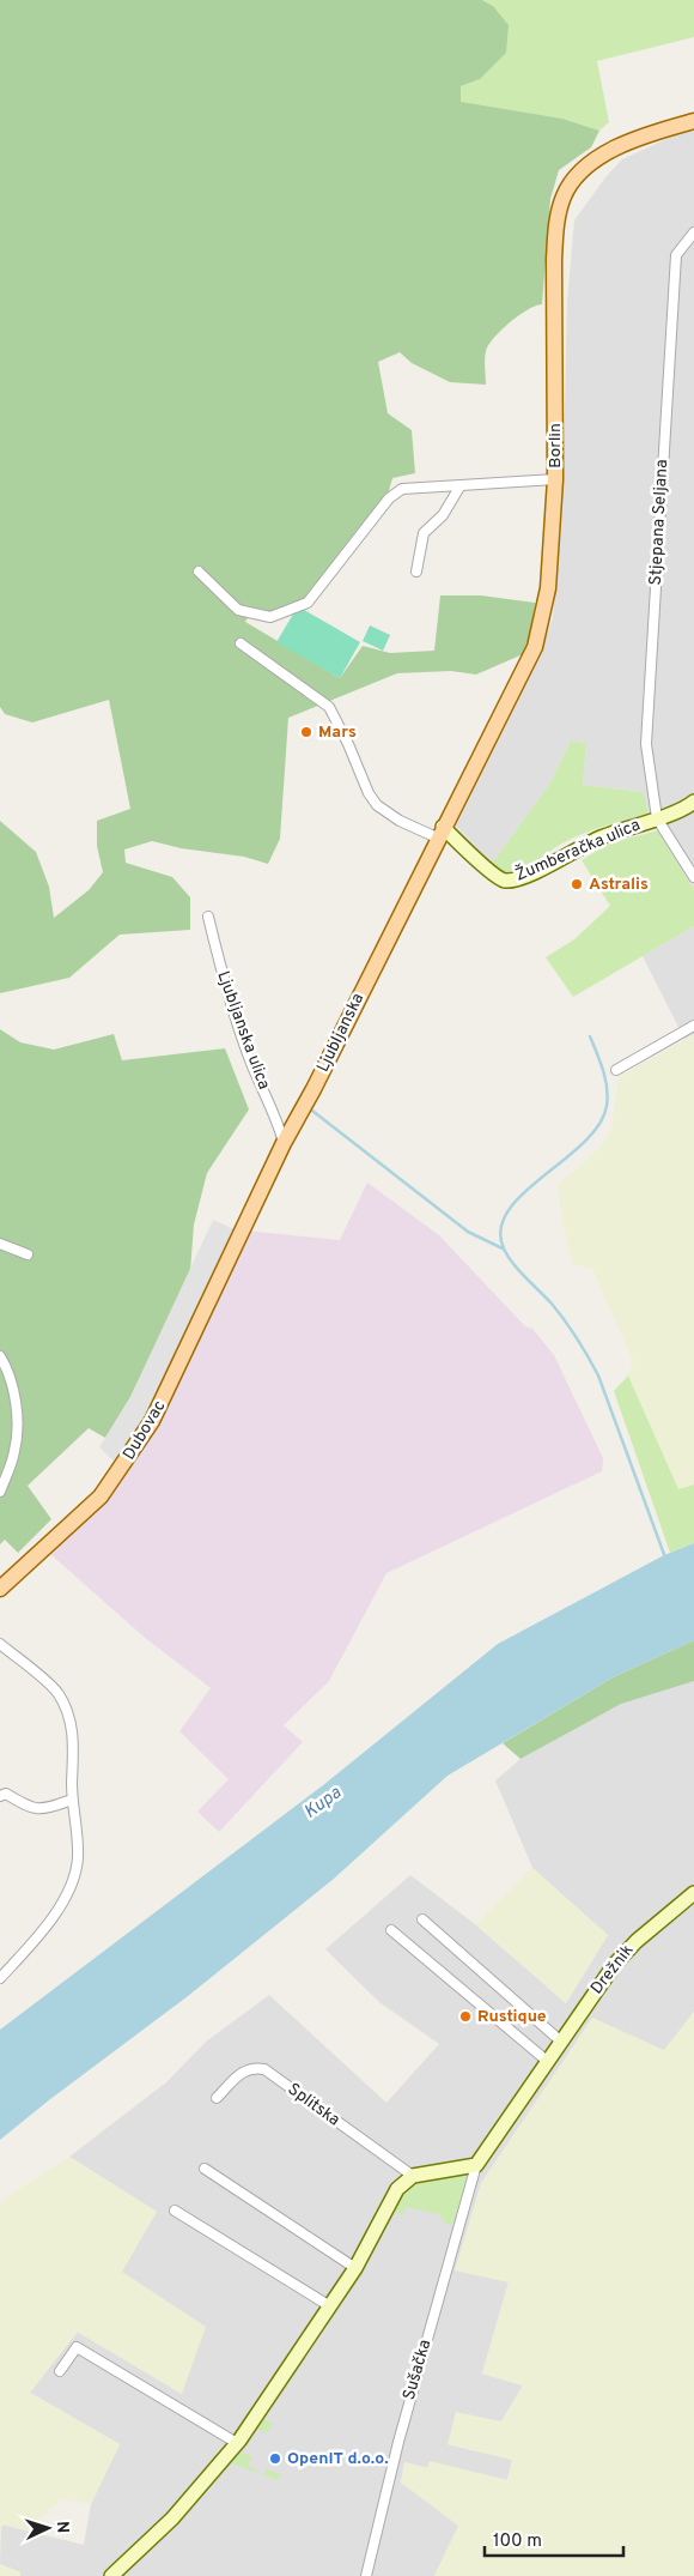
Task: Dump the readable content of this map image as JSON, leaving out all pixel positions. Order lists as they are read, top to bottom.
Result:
{
  "streets": {
    "main road": ["Borlin", "Ljubljanska", "Dubovac"],
    "street": [
      "Stjepana Seljana",
      "Žumberačka ulica",
      "Ljubljanska ulica",
      "Drežnik",
      "Splitska",
      "Sušačka"
    ]
  },
  "crossings": [
    ["Borlin", "Žumberačka ulica"],
    ["Borlin", "Ljubljanska"],
    ["Stjepana Seljana", "Žumberačka ulica"],
    ["Žumberačka ulica", "Ljubljanska"],
    ["Ljubljanska ulica", "Ljubljanska"],
    ["Ljubljanska", "Dubovac"],
    ["Drežnik", "Sušačka"]
  ],
  "water": ["Kupa"],
  "places": [
    "Mars",
    "Astralis",
    "Rustique",
    "OpenIT d.o.o."
  ],
  "scale_bar": "100 m",
  "north": "right"
}
